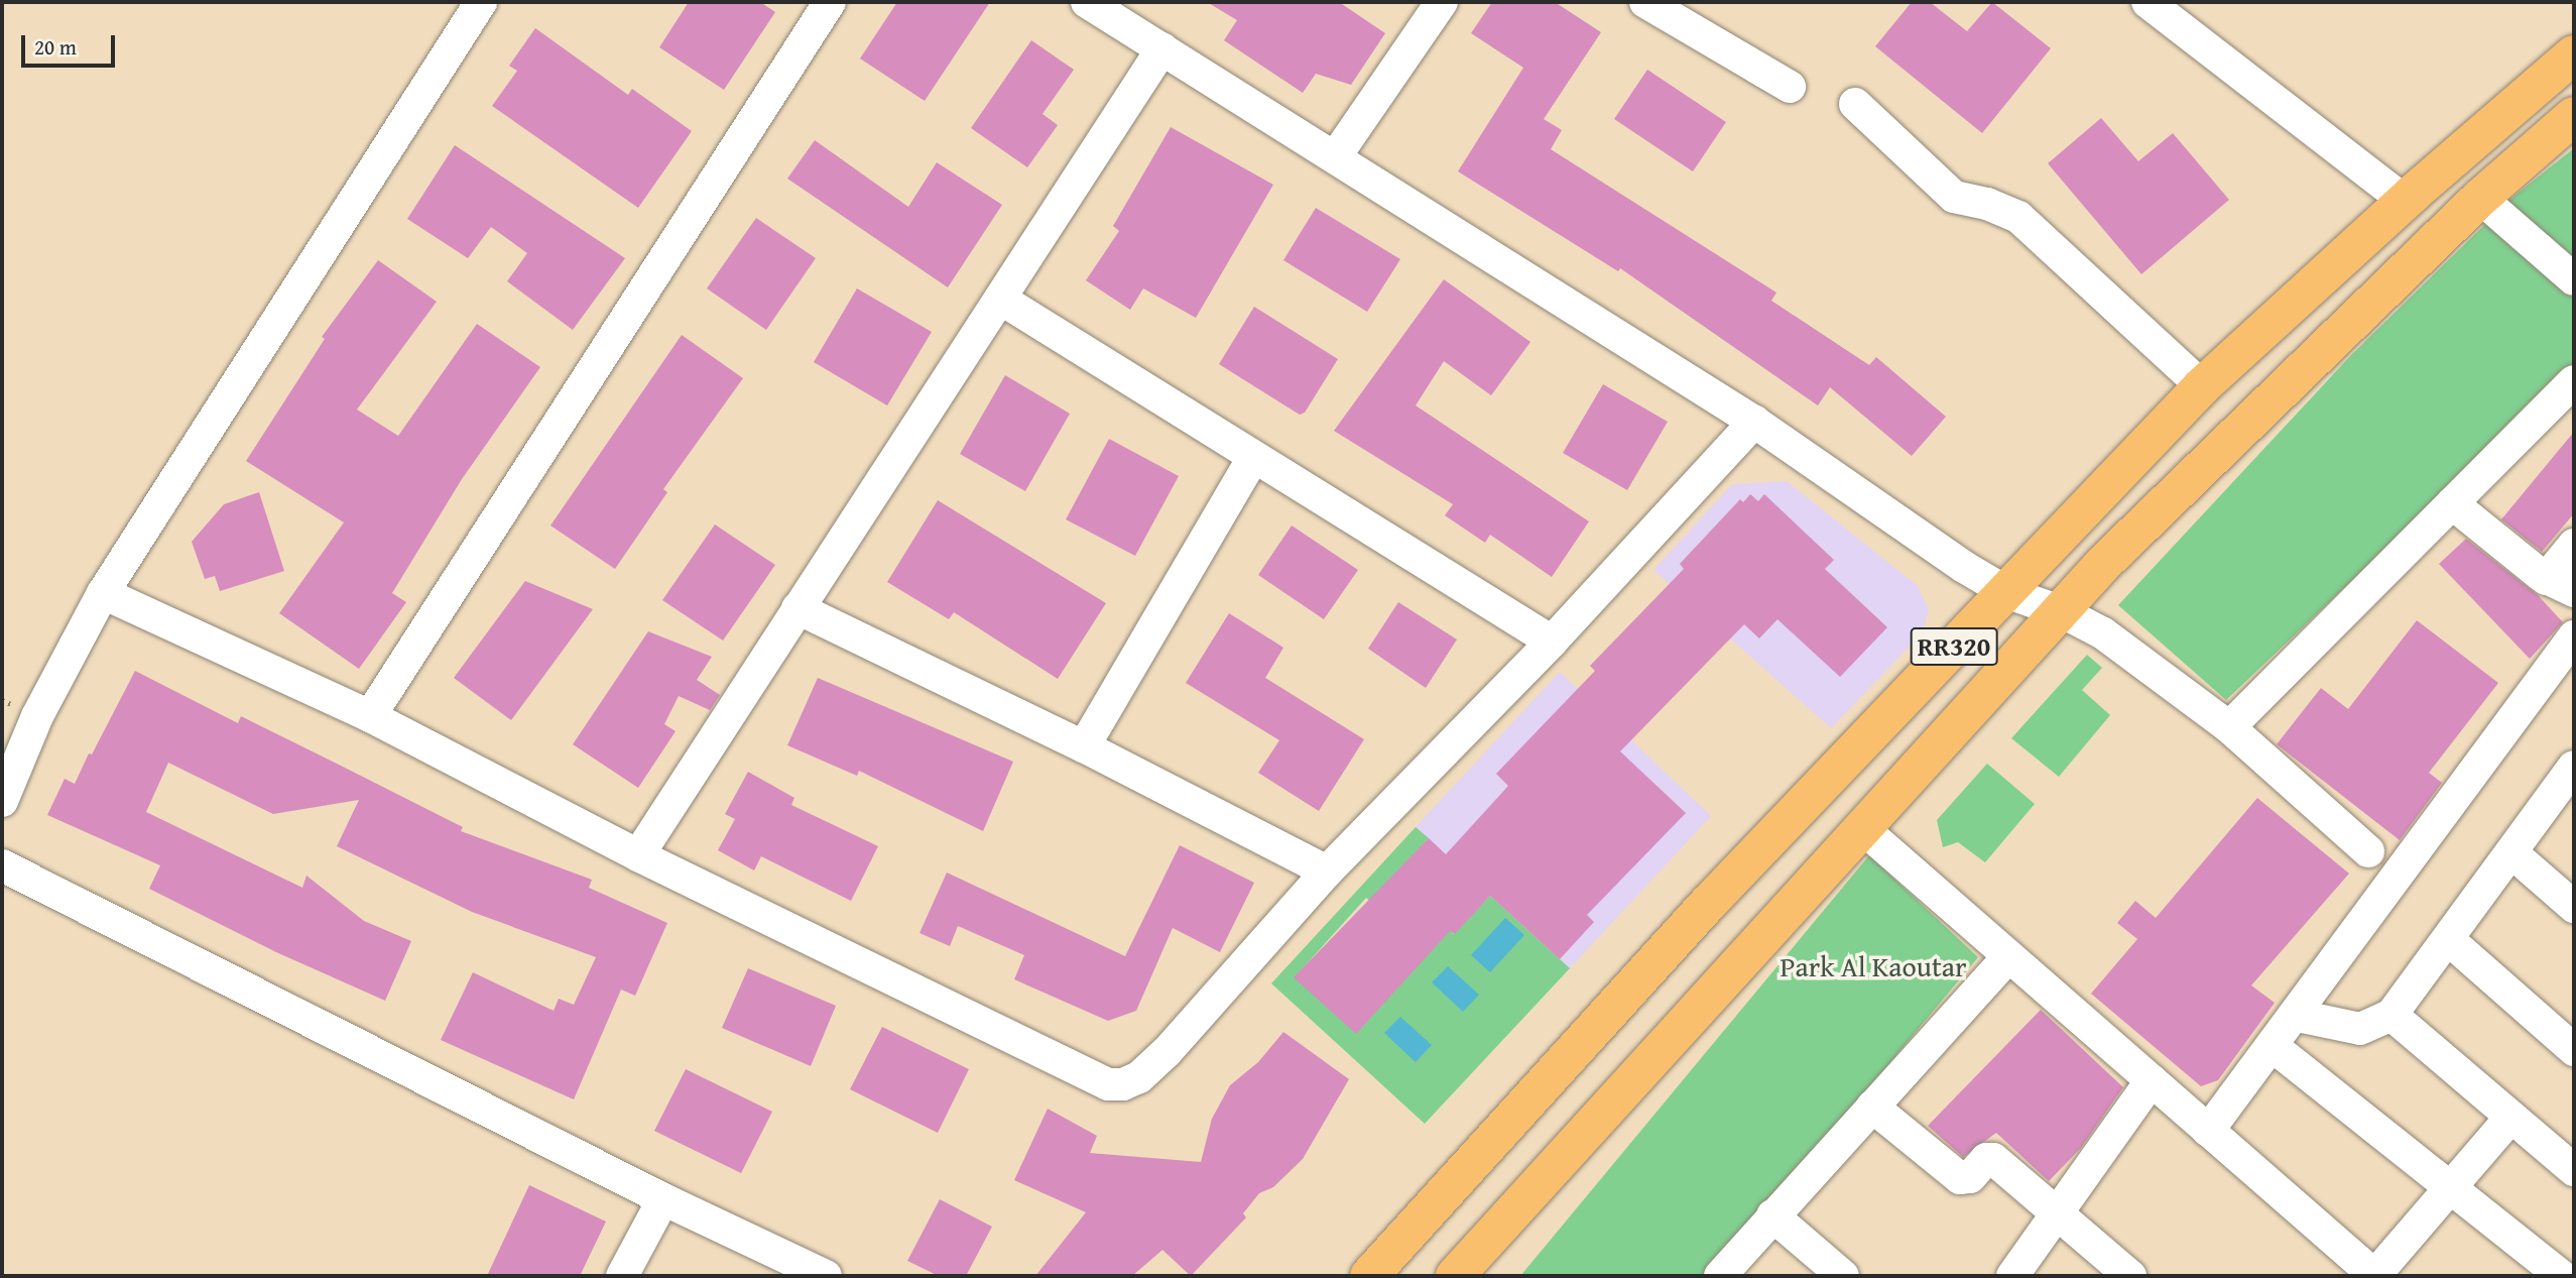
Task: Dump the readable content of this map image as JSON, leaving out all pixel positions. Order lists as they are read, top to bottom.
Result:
{
  "streets": {
    "main road": ["RR320"]
  },
  "parks": ["Park Al Kaoutar"],
  "scale_bar": "20 m"
}
